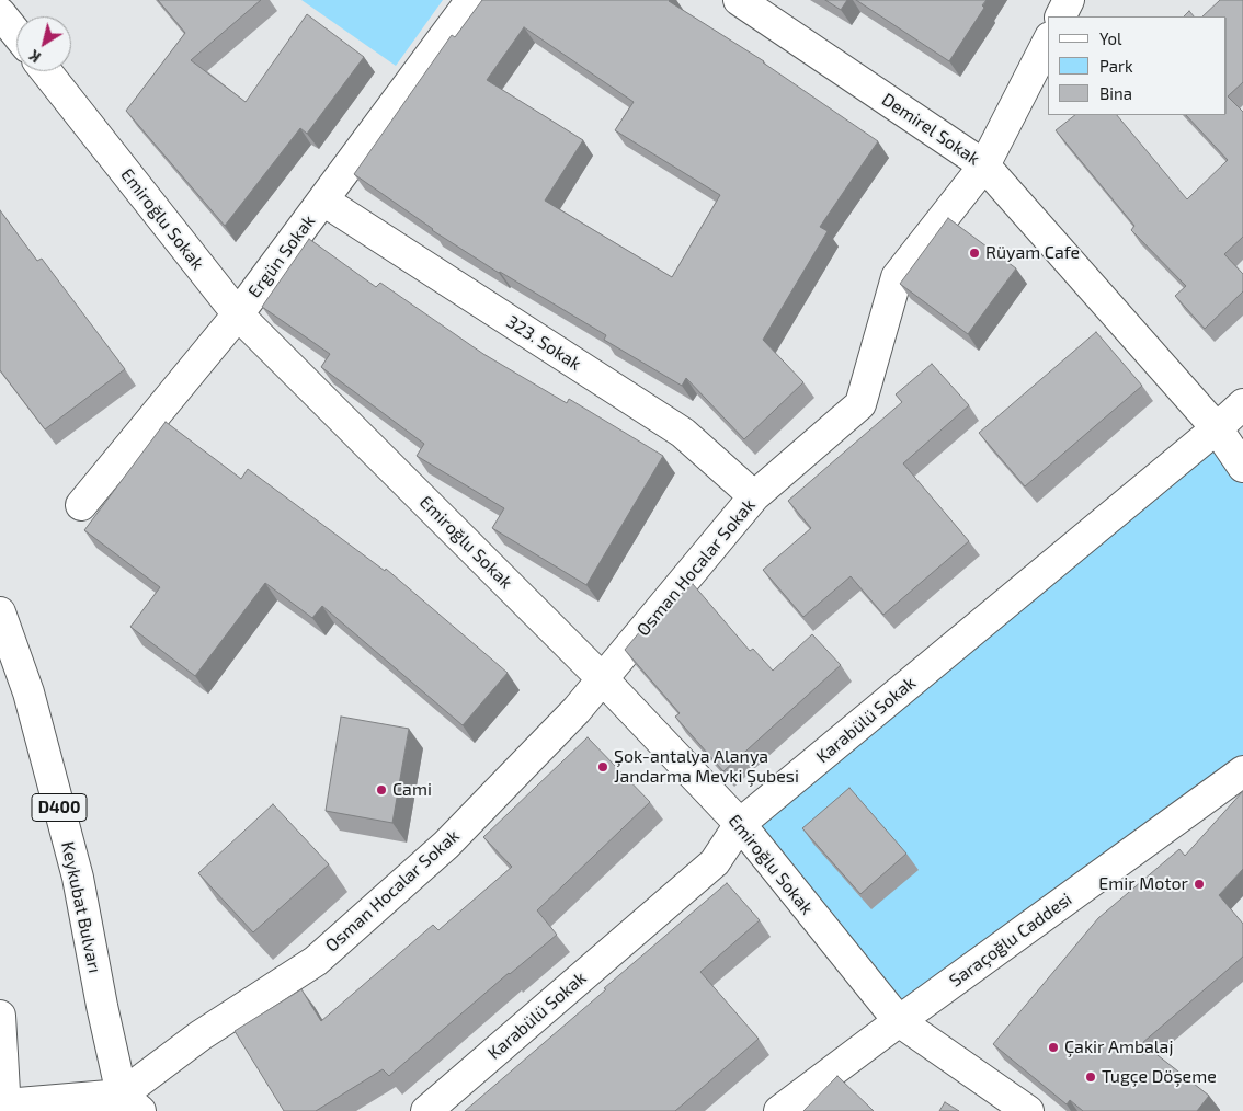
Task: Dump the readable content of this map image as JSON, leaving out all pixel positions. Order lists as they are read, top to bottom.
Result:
{
  "streets": {
    "main road": [
      "Demirel Sokak",
      "Emiroğlu Sokak",
      "Ergün Sokak",
      "323. Sokak",
      "Osman Hocalar Sokak",
      "Karabülü Sokak",
      "D400",
      "Keykubat Bulvarı",
      "Saraçoğlu Caddesi"
    ]
  },
  "crossings": [
    ["Demirel Sokak", "Osman Hocalar Sokak"],
    ["Demirel Sokak", "Karabülü Sokak"],
    ["Emiroğlu Sokak", "Ergün Sokak"],
    ["Emiroğlu Sokak", "Osman Hocalar Sokak"],
    ["Emiroğlu Sokak", "Karabülü Sokak"],
    ["Emiroğlu Sokak", "Saraçoğlu Caddesi"],
    ["Ergün Sokak", "323. Sokak"],
    ["323. Sokak", "Osman Hocalar Sokak"],
    ["Osman Hocalar Sokak", "Keykubat Bulvarı"]
  ],
  "places": [
    "Rüyam Cafe",
    "Şok-antalya Alanya Jandarma Mevki Şubesi",
    "Cami",
    "Emir Motor",
    "Çakir Ambalaj",
    "Tugçe Döşeme"
  ],
  "legend": ["Yol", "Park", "Bina"],
  "north": "bottom left"
}
